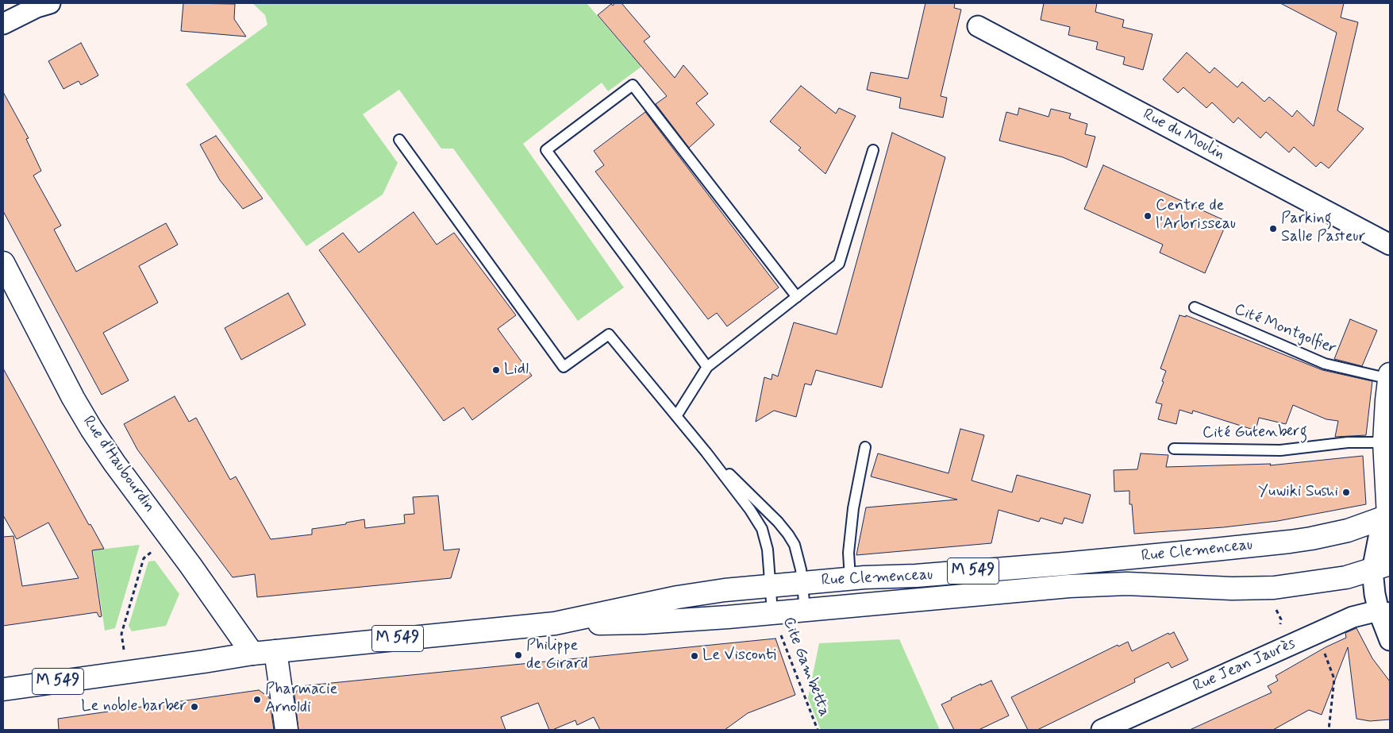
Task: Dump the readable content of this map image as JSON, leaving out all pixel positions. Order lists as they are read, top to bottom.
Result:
{
  "streets": {
    "main road": ["Rue d'Haubourdin", "Rue Clemenceau", "M 549"],
    "street": ["Rue du Moulin", "Rue Jean Jaurès"],
    "lane": ["Cité Montgolfier", "Cité Gutenberg"],
    "path": ["Cite Gambetta"]
  },
  "crossings": [
    ["Rue d'Haubourdin", "Rue Clemenceau"],
    ["Rue d'Haubourdin", "M 549"],
    ["Rue Clemenceau", "M 549"],
    ["Rue Clemenceau", "Cite Gambetta"]
  ],
  "places": [
    "Centre de l'Arbrisseau",
    "Parking Salle Pasteur",
    "Lidl",
    "Yuwiki Sushi",
    "Philippe de Girard",
    "Le Visconti",
    "Pharmacie Arnoldi",
    "Le noble barber"
  ]
}
